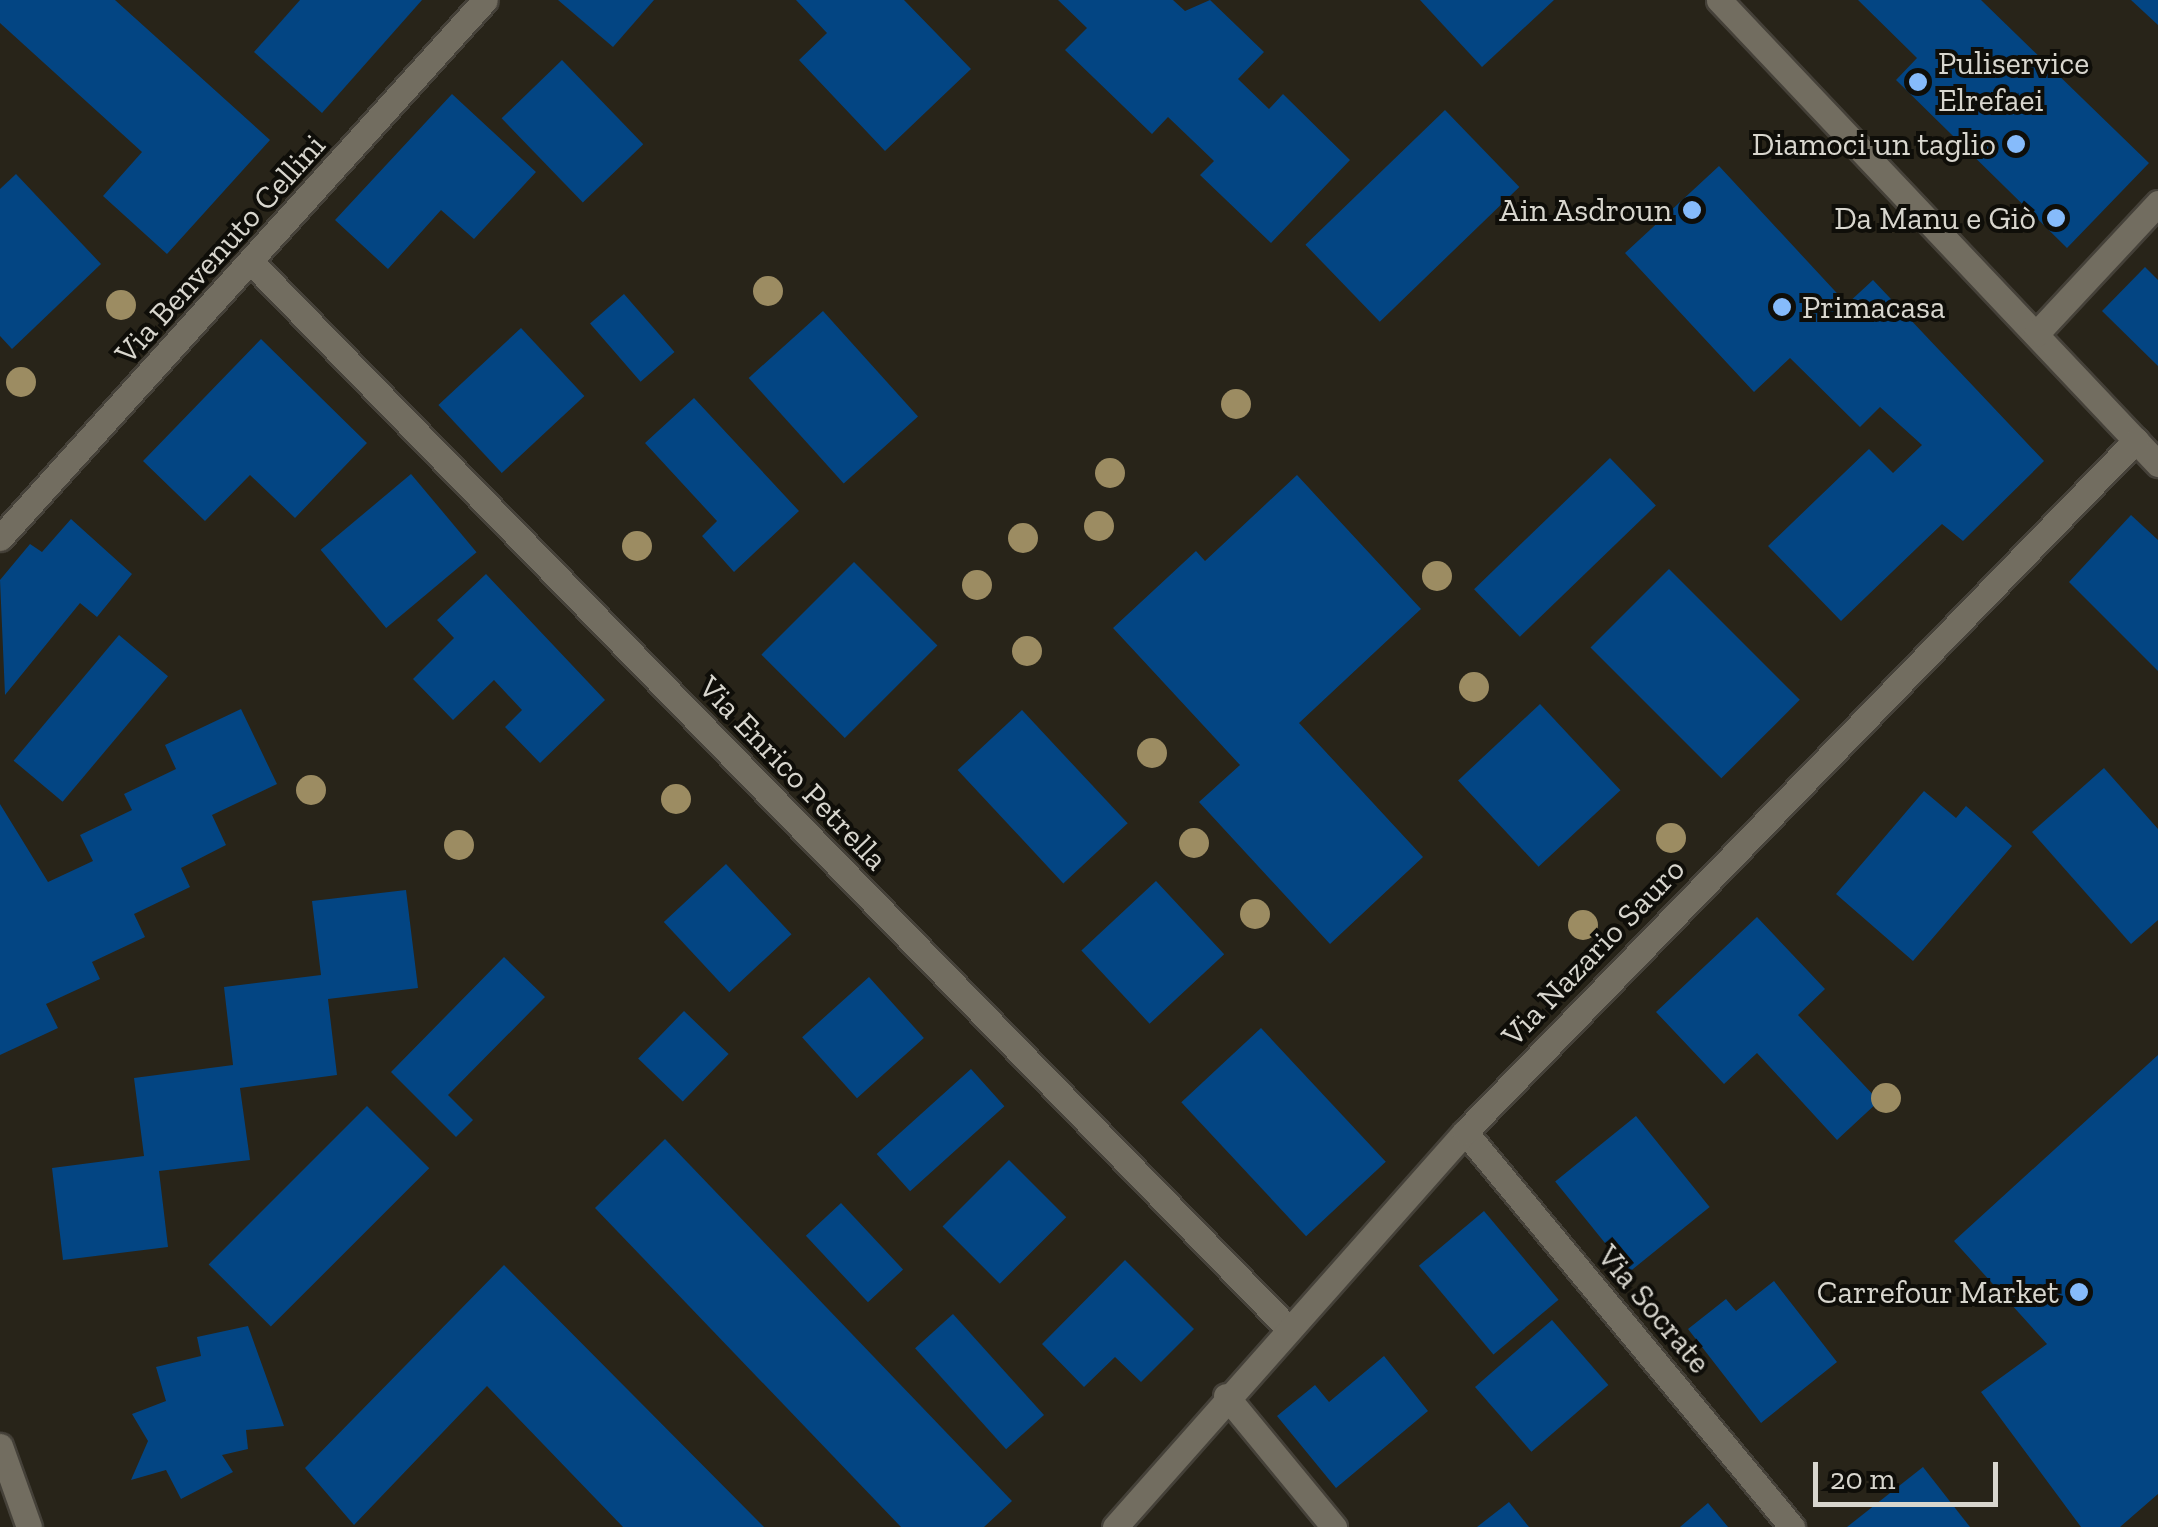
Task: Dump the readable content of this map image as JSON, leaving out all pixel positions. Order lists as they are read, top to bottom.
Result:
{
  "streets": {
    "street": [
      "Via Benvenuto Cellini",
      "Via Enrico Petrella",
      "Via Nazario Sauro",
      "Via Socrate"
    ]
  },
  "crossings": [
    ["Via Benvenuto Cellini", "Via Enrico Petrella"],
    ["Via Enrico Petrella", "Via Nazario Sauro"],
    ["Via Nazario Sauro", "Via Socrate"]
  ],
  "places": [
    "Puliservice Elrefaei",
    "Diamoci un taglio",
    "Ain Asdroun",
    "Da Manu e Giò",
    "Primacasa",
    "Carrefour Market"
  ],
  "scale_bar": "20 m"
}
